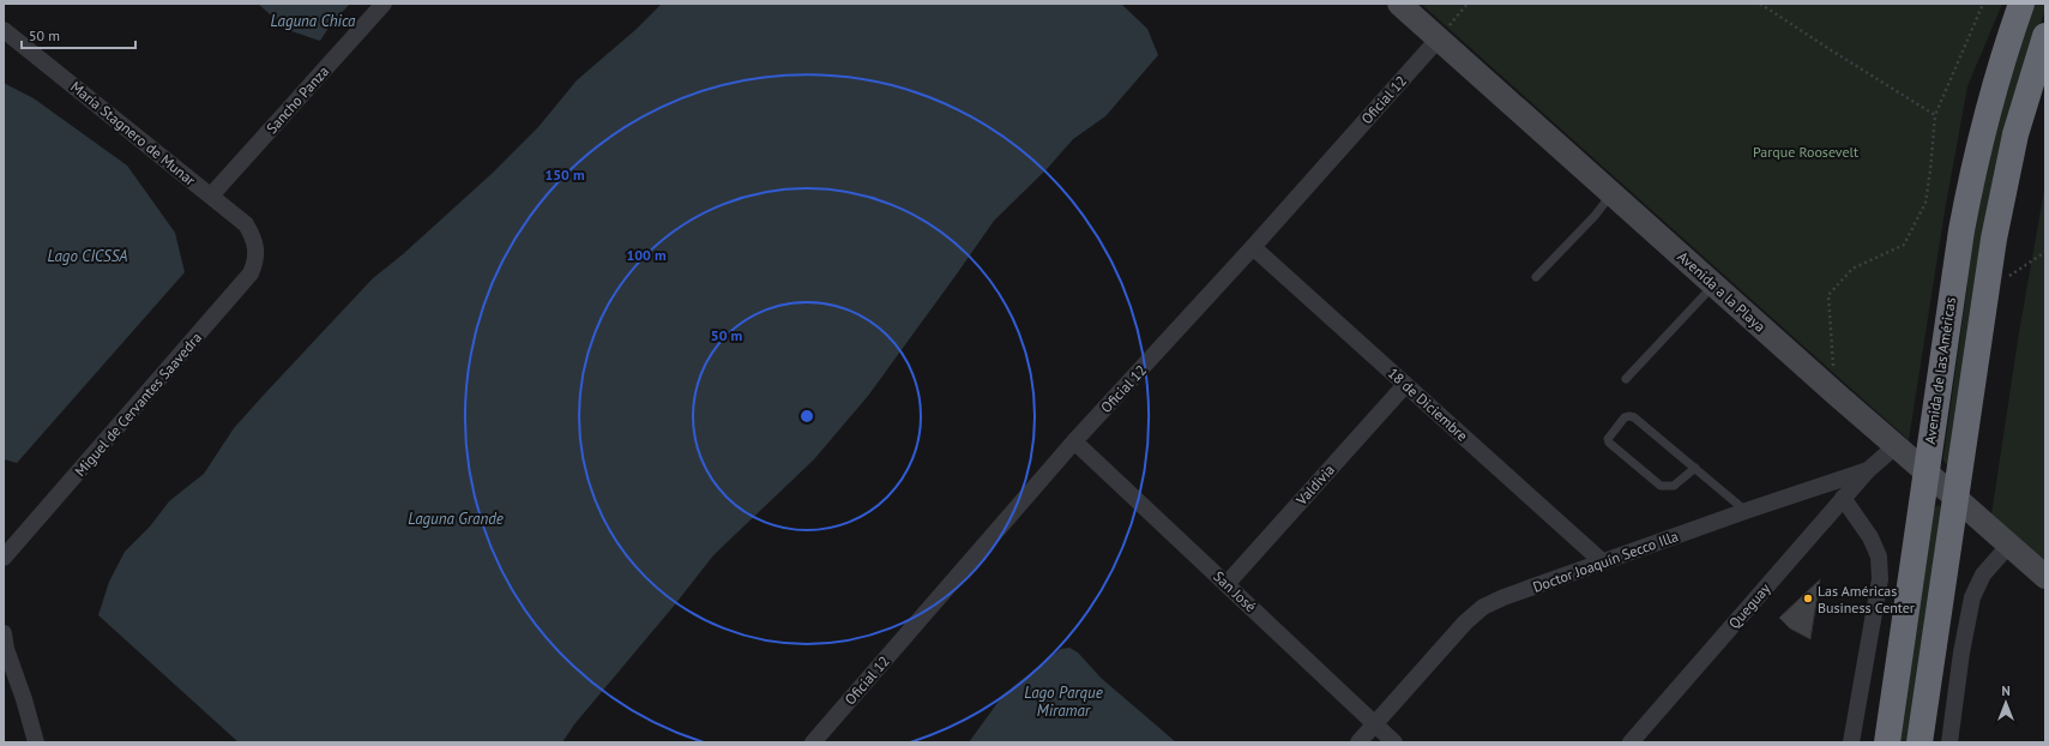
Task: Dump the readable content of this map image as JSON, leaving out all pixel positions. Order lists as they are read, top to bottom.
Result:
{
  "streets": {
    "highway": ["Avenida de las Américas"],
    "street": [
      "Sancho Panza",
      "Oficial 12",
      "María Stagnero de Munar",
      "Avenida a la Playa",
      "Miguel de Cervantes Saavedra",
      "18 de Diciembre",
      "Valdivia",
      "Doctor Joaquín Secco Illa",
      "San José",
      "Queguay"
    ]
  },
  "crossings": [
    ["Sancho Panza", "María Stagnero de Munar"],
    ["Oficial 12", "Avenida a la Playa"],
    ["Oficial 12", "18 de Diciembre"],
    ["Oficial 12", "San José"],
    ["María Stagnero de Munar", "Miguel de Cervantes Saavedra"],
    ["Avenida a la Playa", "Avenida de las Américas"],
    ["Avenida a la Playa", "Doctor Joaquín Secco Illa"],
    ["18 de Diciembre", "Valdivia"],
    ["18 de Diciembre", "Doctor Joaquín Secco Illa"],
    ["Valdivia", "San José"],
    ["Doctor Joaquín Secco Illa", "San José"],
    ["Doctor Joaquín Secco Illa", "Queguay"]
  ],
  "water": [
    "Laguna Chica",
    "Lago CICSSA",
    "Laguna Grande",
    "Lago Parque Miramar"
  ],
  "parks": ["Parque Roosevelt"],
  "places": ["Las Américas Business Center"],
  "scale_bar": "50 m",
  "north": "top",
  "rings": ["150 m", "100 m", "50 m"]
}
